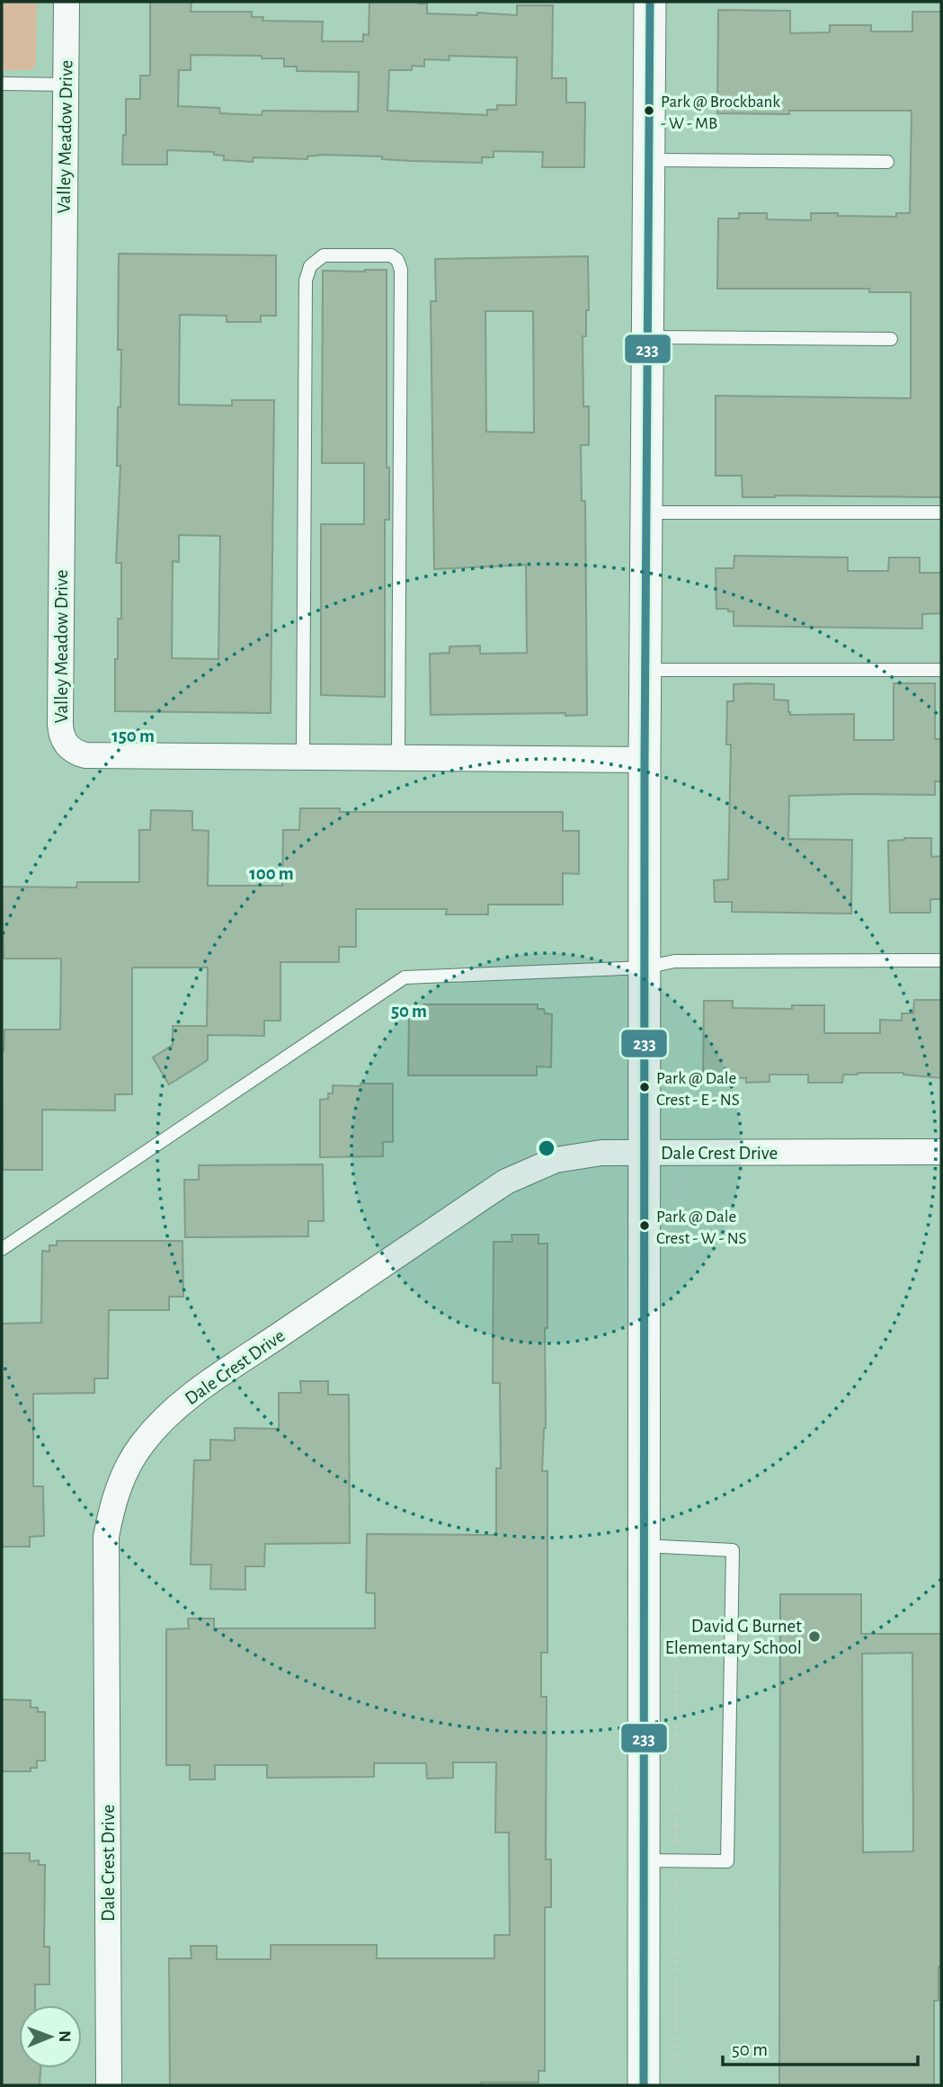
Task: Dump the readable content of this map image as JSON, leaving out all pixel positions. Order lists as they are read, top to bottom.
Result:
{
  "streets": {
    "street": ["Valley Meadow Drive", "Dale Crest Drive"]
  },
  "places": [
    "Park @ Brockbank - W - MB",
    "Park @ Dale Crest - E - NS",
    "Park @ Dale Crest - W - NS",
    "David G Burnet Elementary School"
  ],
  "lines": ["transit line 233"],
  "scale_bar": "50 m",
  "north": "right",
  "rings": ["150 m", "100 m", "50 m"]
}
